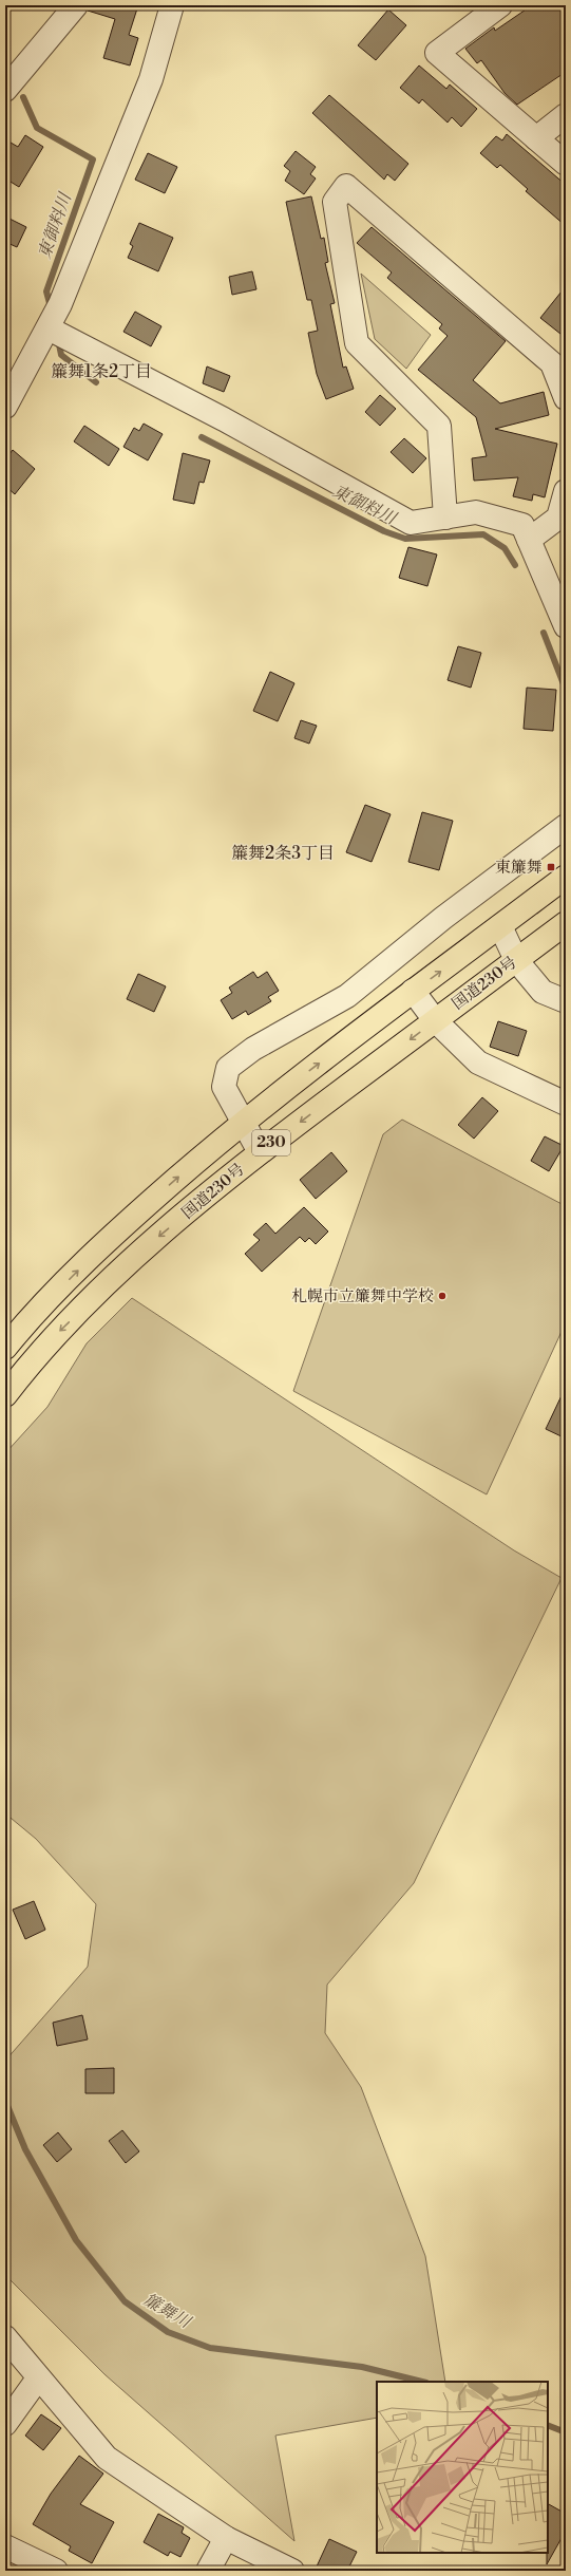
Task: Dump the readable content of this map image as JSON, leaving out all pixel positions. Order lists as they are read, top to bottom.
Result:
{
  "streets": {
    "highway": ["国道230号", "230"]
  },
  "districts": ["簾舞1条2丁目", "簾舞2条3丁目"],
  "water": ["東御料川", "簾舞川"],
  "places": {
    "transit": ["東簾舞"],
    "other": ["札幌市立簾舞中学校"]
  }
}
